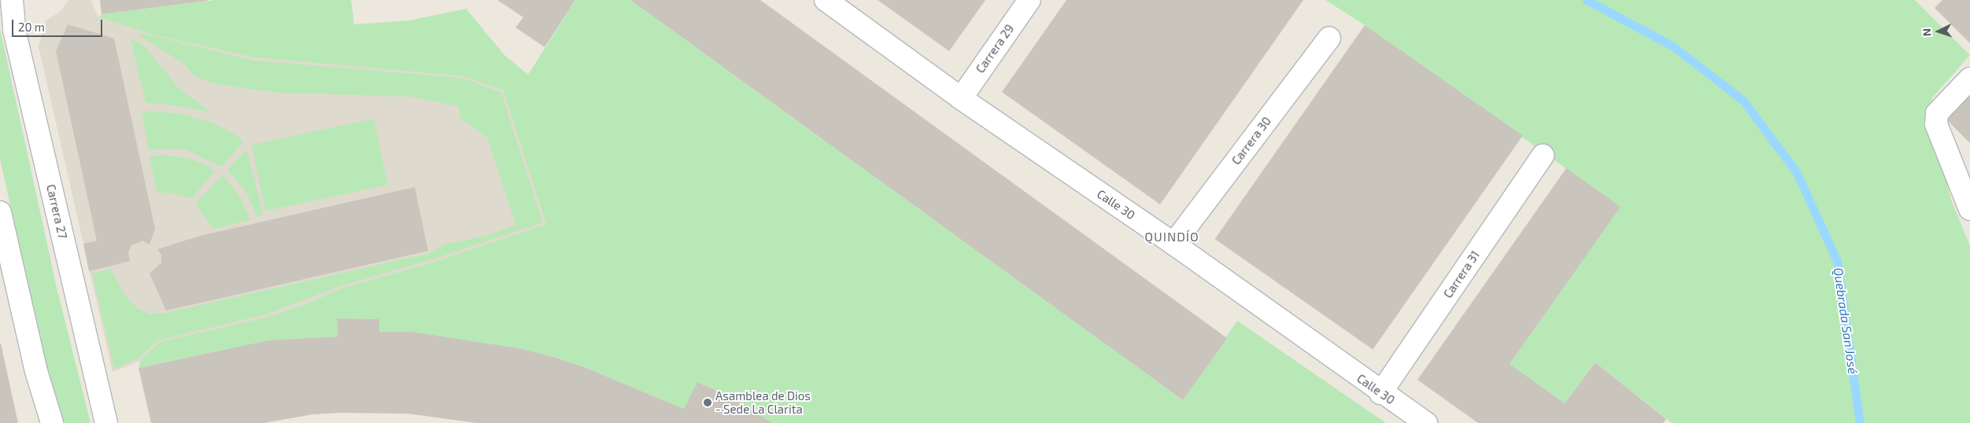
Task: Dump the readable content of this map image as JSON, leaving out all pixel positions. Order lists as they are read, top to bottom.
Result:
{
  "streets": {
    "street": [
      "Carrera 29",
      "Carrera 30",
      "Calle 30",
      "Carrera 27",
      "Carrera 31"
    ]
  },
  "crossings": [
    ["Carrera 29", "Calle 30"],
    ["Carrera 30", "Calle 30"],
    ["Calle 30", "Carrera 31"]
  ],
  "districts": ["QUINDÍO"],
  "water": ["Quebrada San José"],
  "places": ["Asamblea de Dios - Sede La Clarita"],
  "scale_bar": "20 m",
  "north": "left"
}
